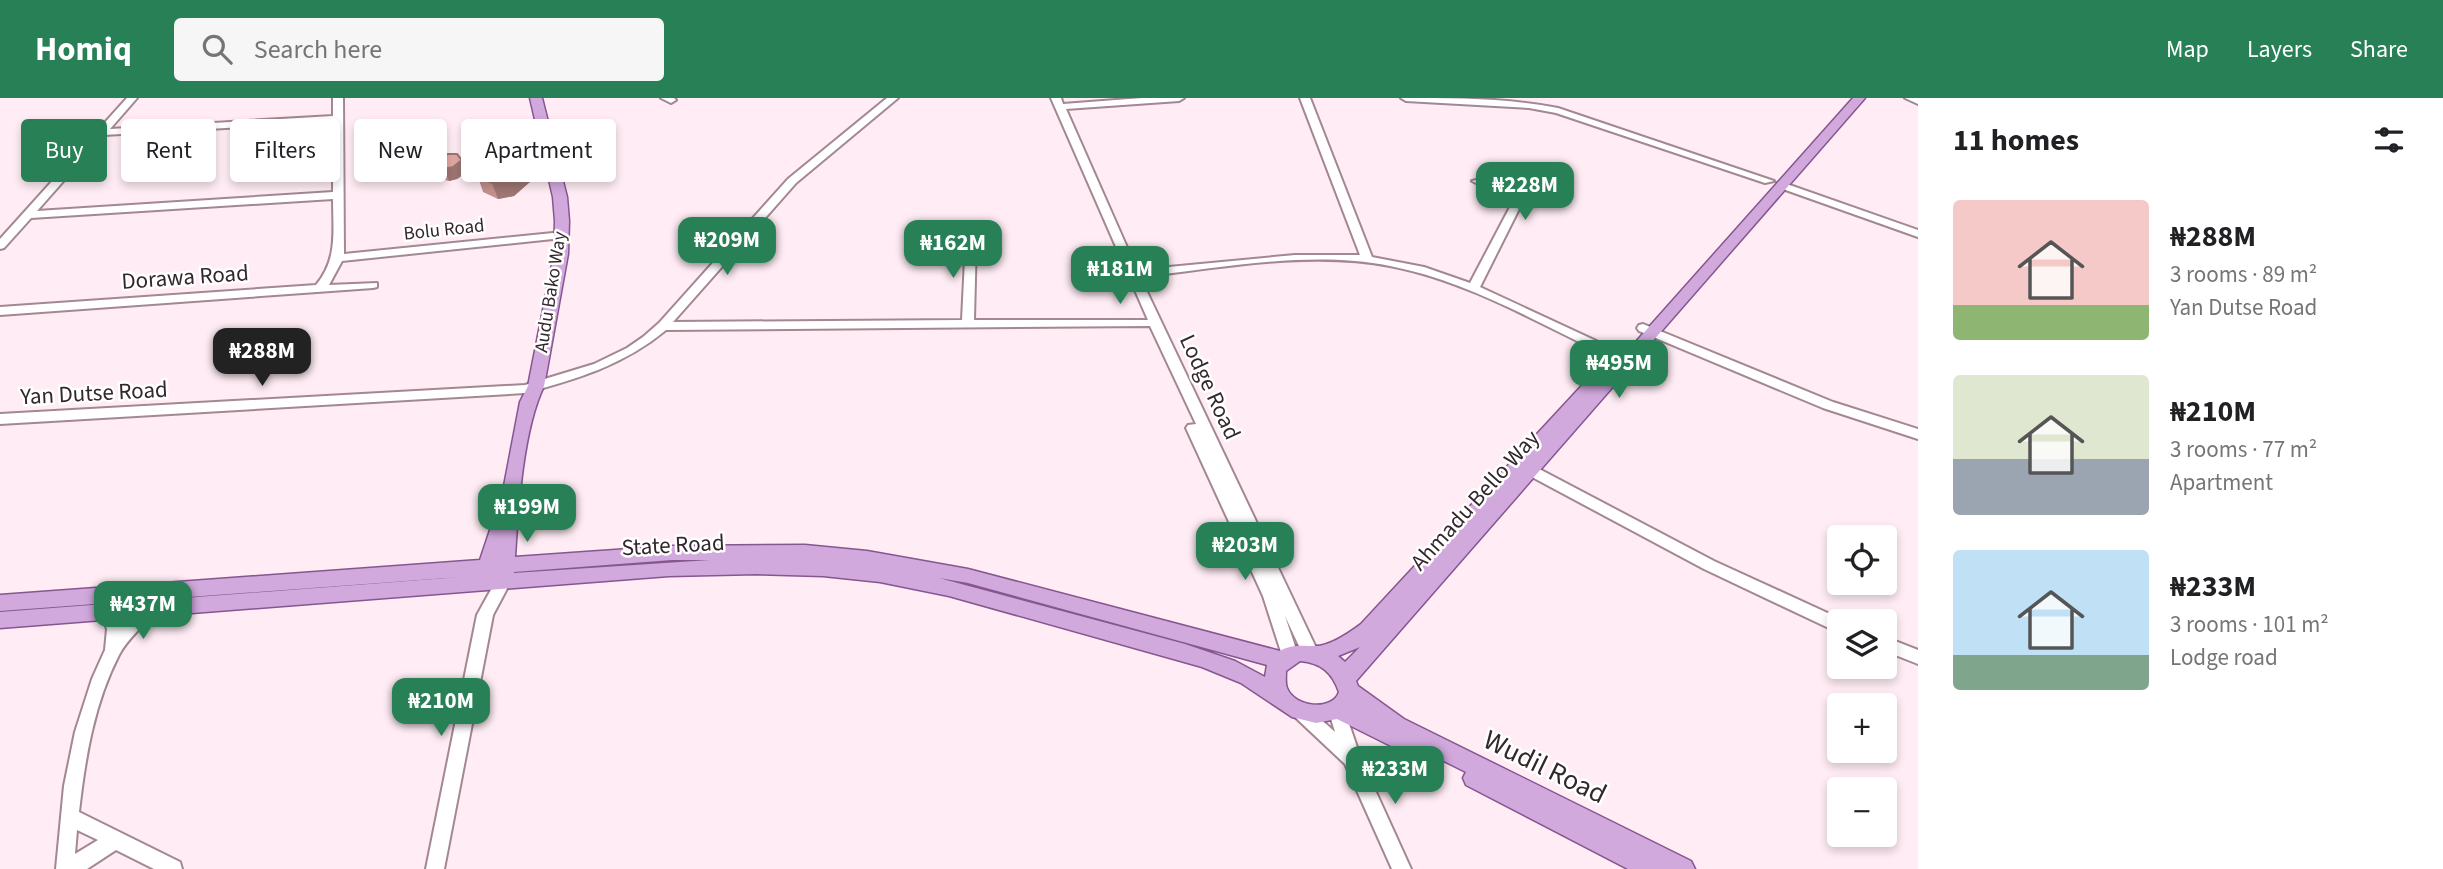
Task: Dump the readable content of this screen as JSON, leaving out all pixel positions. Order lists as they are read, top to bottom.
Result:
{
  "streets": {
    "main road": [
      "Audu Bako Way",
      "Ahmadu Bello Way",
      "State Road",
      "Wudil Road"
    ],
    "street": [
      "Bolu Road",
      "Dorawa Road",
      "Lodge Road",
      "Yan Dutse Road"
    ]
  },
  "crossings": [
    ["Bolu Road", "Audu Bako Way"],
    ["Audu Bako Way", "Yan Dutse Road"],
    ["Audu Bako Way", "State Road"],
    ["Lodge Road", "Ahmadu Bello Way"],
    ["Lodge Road", "State Road"],
    ["Lodge Road", "Wudil Road"],
    ["Ahmadu Bello Way", "State Road"],
    ["Ahmadu Bello Way", "Wudil Road"],
    ["State Road", "Wudil Road"]
  ],
  "page": {
    "header": "Homiq",
    "search": "Search here",
    "nav": ["Map", "Layers", "Share"],
    "heading": "11 homes",
    "chip": [
      "Buy",
      "Rent",
      "Filters",
      "New",
      "Apartment"
    ],
    "price": [
      "₦228M",
      "₦209M",
      "₦162M",
      "₦181M",
      "₦288M",
      "₦495M",
      "₦199M",
      "₦203M",
      "₦437M",
      "₦210M",
      "₦233M"
    ],
    "list": [
      {
        "name": "₦288M",
        "note": "3 rooms · 89 m² · Yan Dutse Road"
      },
      {
        "name": "₦210M",
        "note": "3 rooms · 77 m² · Apartment"
      },
      {
        "name": "₦233M",
        "note": "3 rooms · 101 m² · Lodge road"
      }
    ],
    "map_buttons": ["+", "−"]
  }
}
